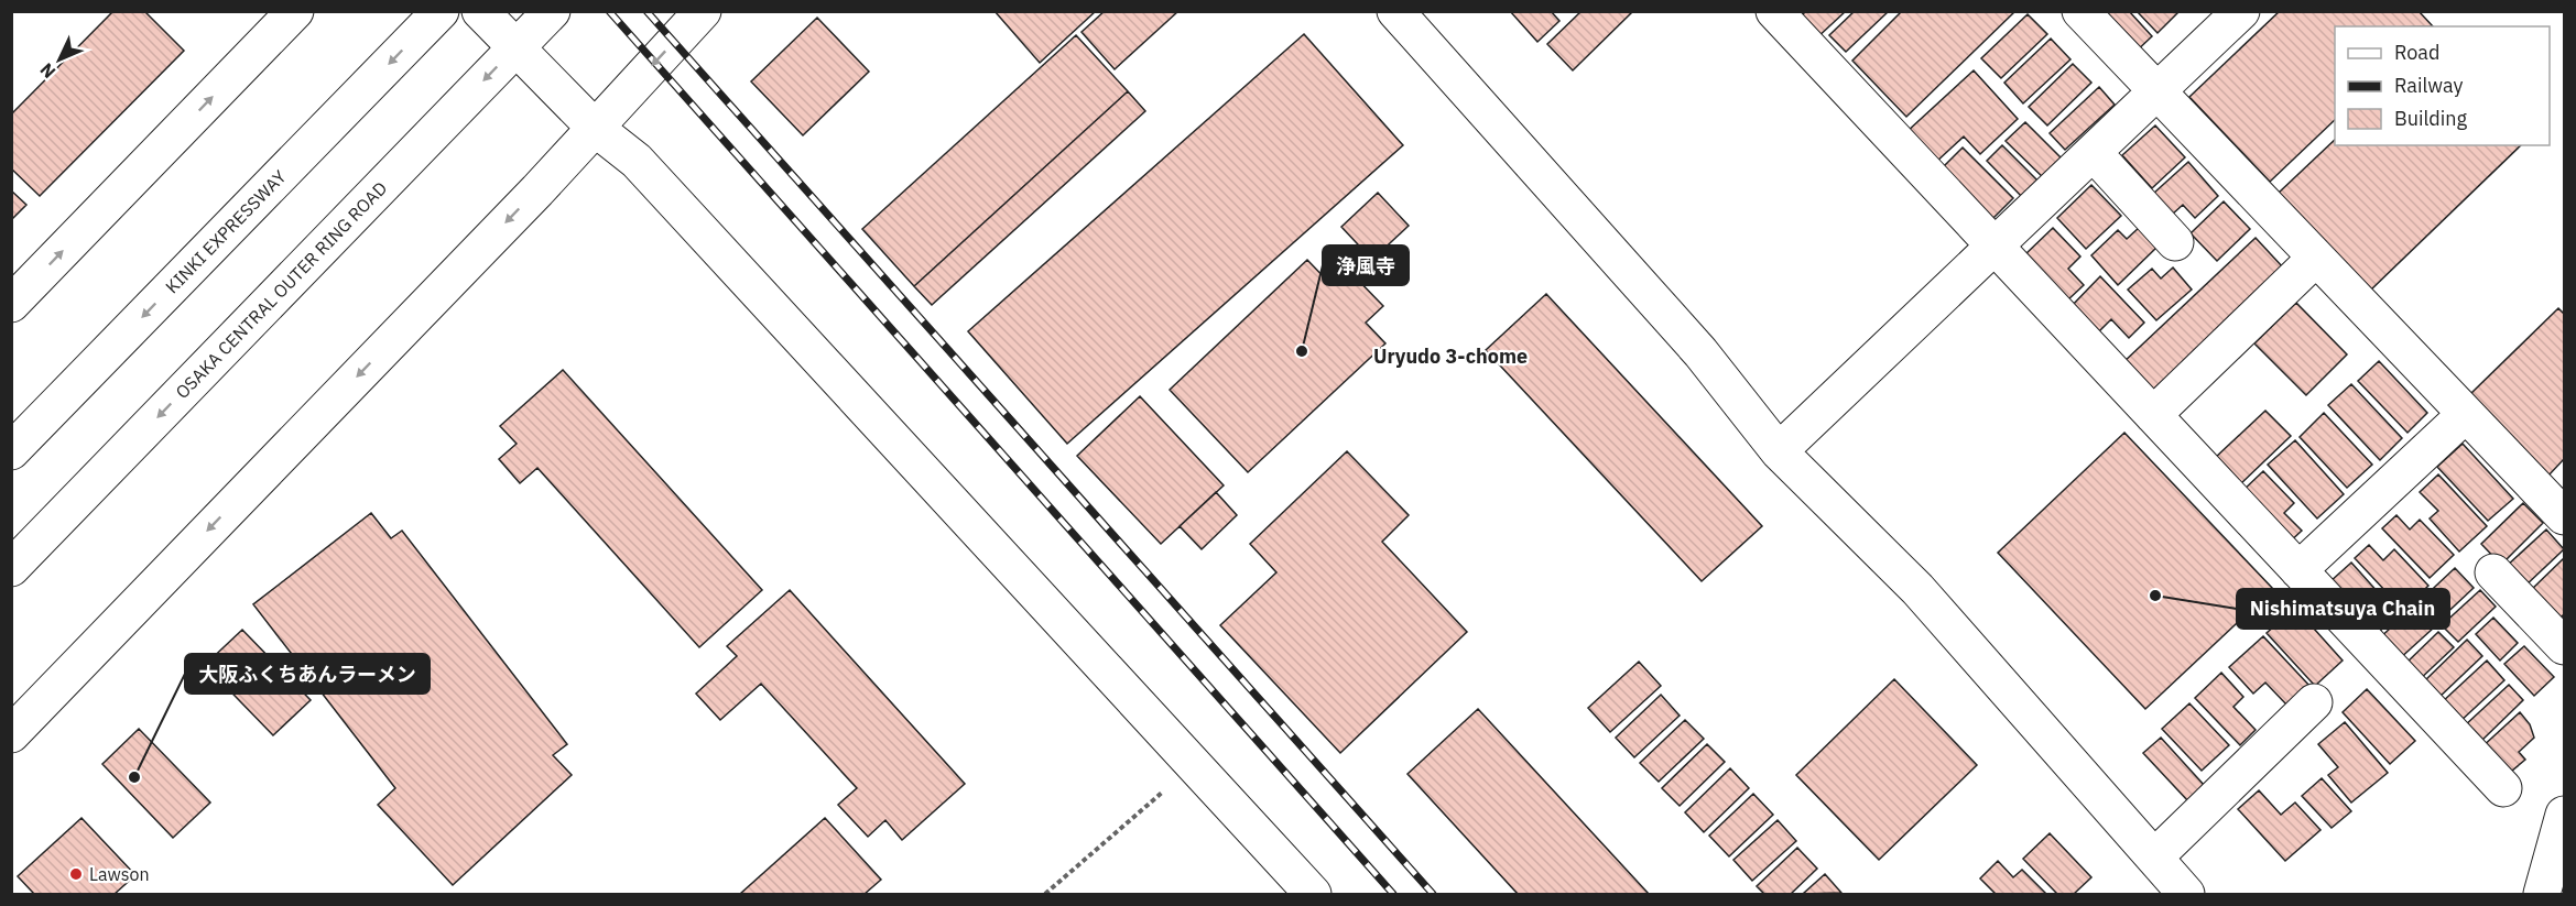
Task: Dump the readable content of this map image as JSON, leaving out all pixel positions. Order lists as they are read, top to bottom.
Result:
{
  "streets": {
    "main road": ["KINKI EXPRESSWAY", "OSAKA CENTRAL OUTER RING ROAD"]
  },
  "districts": ["Uryudo 3-chome"],
  "places": [
    "浄風寺",
    "Nishimatsuya Chain",
    "大阪ふくちあんラーメン",
    "Lawson"
  ],
  "legend": ["Road", "Railway", "Building"],
  "north": "bottom left"
}
